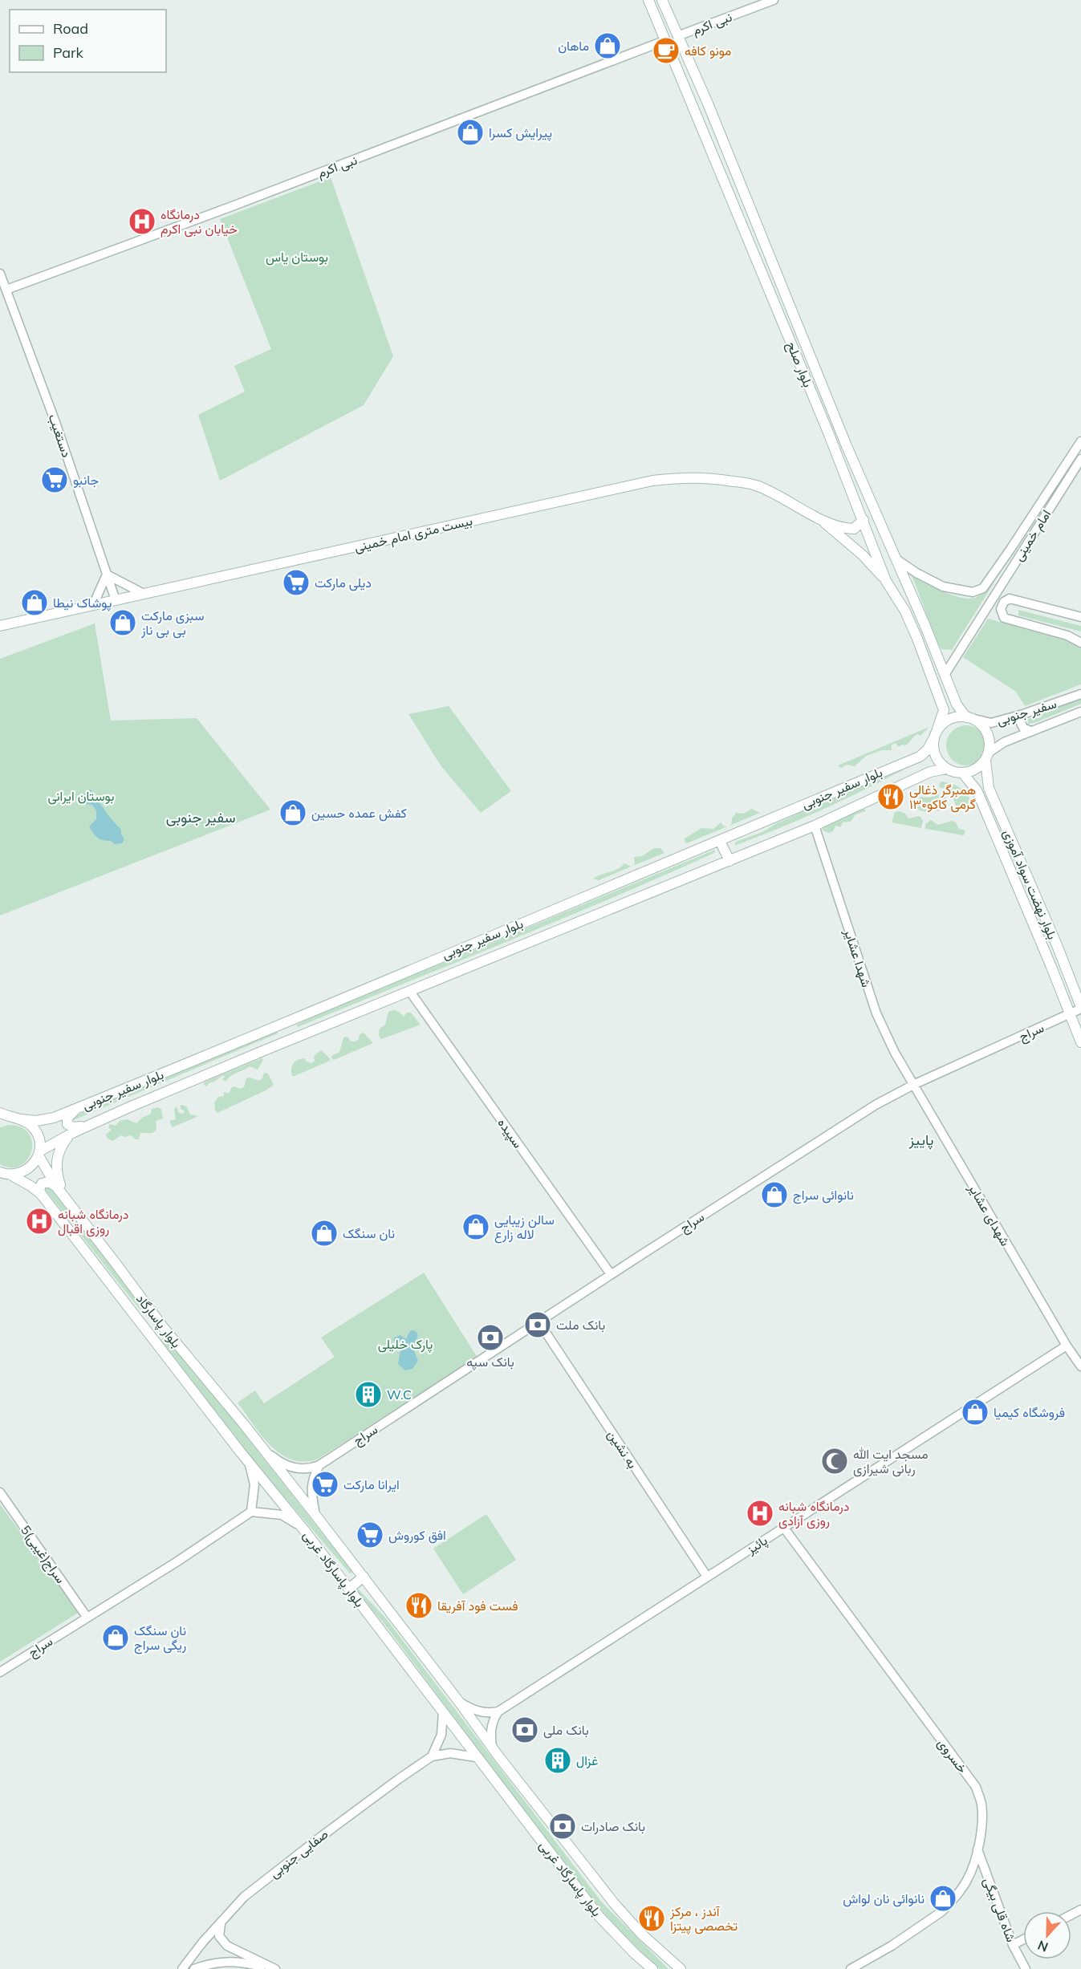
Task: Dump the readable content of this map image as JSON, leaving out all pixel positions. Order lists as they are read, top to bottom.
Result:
{
  "streets": {
    "main road": [
      "بلوار صلح",
      "بیست متری امام خمینی",
      "بلوار سفیر جنوبی",
      "بلوار نهضت سواد آموزی",
      "بلوار پاسارگاد",
      "بلوار پاسارگاد غربی"
    ],
    "street": [
      "نبی اکرم",
      "دستغیب",
      "امام خمینی",
      "سفیر جنوبی",
      "شهدا عشایر",
      "سراج",
      "سپیده",
      "شهدای عشایر",
      "به نشین",
      "پائیز",
      "5سراج(غیبی)",
      "خسروى",
      "صفایی جنوبی",
      "شاه قلی بیگی"
    ]
  },
  "crossings": [
    ["نبی اکرم", "بلوار صلح"],
    ["نبی اکرم", "دستغیب"],
    ["بلوار صلح", "امام خمینی"],
    ["بلوار صلح", "سفیر جنوبی"],
    ["بلوار صلح", "بلوار سفیر جنوبی"],
    ["بلوار صلح", "بلوار نهضت سواد آموزی"],
    ["دستغیب", "بیست متری امام خمینی"],
    ["سفیر جنوبی", "بلوار سفیر جنوبی"],
    ["سفیر جنوبی", "بلوار نهضت سواد آموزی"],
    ["بلوار سفیر جنوبی", "بلوار نهضت سواد آموزی"],
    ["بلوار سفیر جنوبی", "شهدا عشایر"],
    ["بلوار سفیر جنوبی", "سپیده"],
    ["بلوار سفیر جنوبی", "بلوار پاسارگاد"],
    ["بلوار سفیر جنوبی", "بلوار پاسارگاد غربی"],
    ["بلوار نهضت سواد آموزی", "سراج"],
    ["شهدا عشایر", "سراج"],
    ["شهدا عشایر", "شهدای عشایر"],
    ["سراج", "سپیده"],
    ["سراج", "شهدای عشایر"],
    ["سراج", "به نشین"],
    ["سراج", "5سراج(غیبی)"],
    ["شهدای عشایر", "پائیز"],
    ["بلوار پاسارگاد", "بلوار پاسارگاد غربی"],
    ["به نشین", "پائیز"],
    ["پائیز", "خسروى"],
    ["خسروى", "شاه قلی بیگی"]
  ],
  "districts": ["سفیر جنوبی", "پاییز"],
  "parks": ["بوستان یاس", "بوستان ایرانی", "پارک خلیلی"],
  "places": {
    "shop": [
      "ماهان",
      "پیرایش کسرا",
      "پوشاک نیطا",
      "سبزی مارکت بی بی ناز",
      "کفش عمده حسین",
      "نانوائی سراج",
      "سالن زیبایی لاله زارع",
      "نان سنگک",
      "فروشگاه کیمیا",
      "نان سنگک ریگی سراج",
      "نانوائی نان لواش"
    ],
    "cafe": ["مونو کافه"],
    "hospital": ["درمانگاه خیابان نبی اکرم", "درمانگاه شبانه روزی اقبال", "درمانگاه شبانه روزی آزادی"],
    "supermarket": [
      "جانبو",
      "دیلی مارکت",
      "ایرانا مارکت",
      "افق کوروش"
    ],
    "restaurant": ["همبرگر ذغالی ۱۳۰گرمی کاکو", "فست فود آفریقا", "آندز ، مرکز تخصصی پیتزا"],
    "bank": [
      "بانک ملت",
      "بانک سپه",
      "بانک ملی",
      "بانک صادرات"
    ],
    "building": ["W.C", "غزال"],
    "mosque": ["مسجد ایت الله ربانی شیرازی"]
  },
  "legend": ["Road", "Park"],
  "north": "bottom"
}
